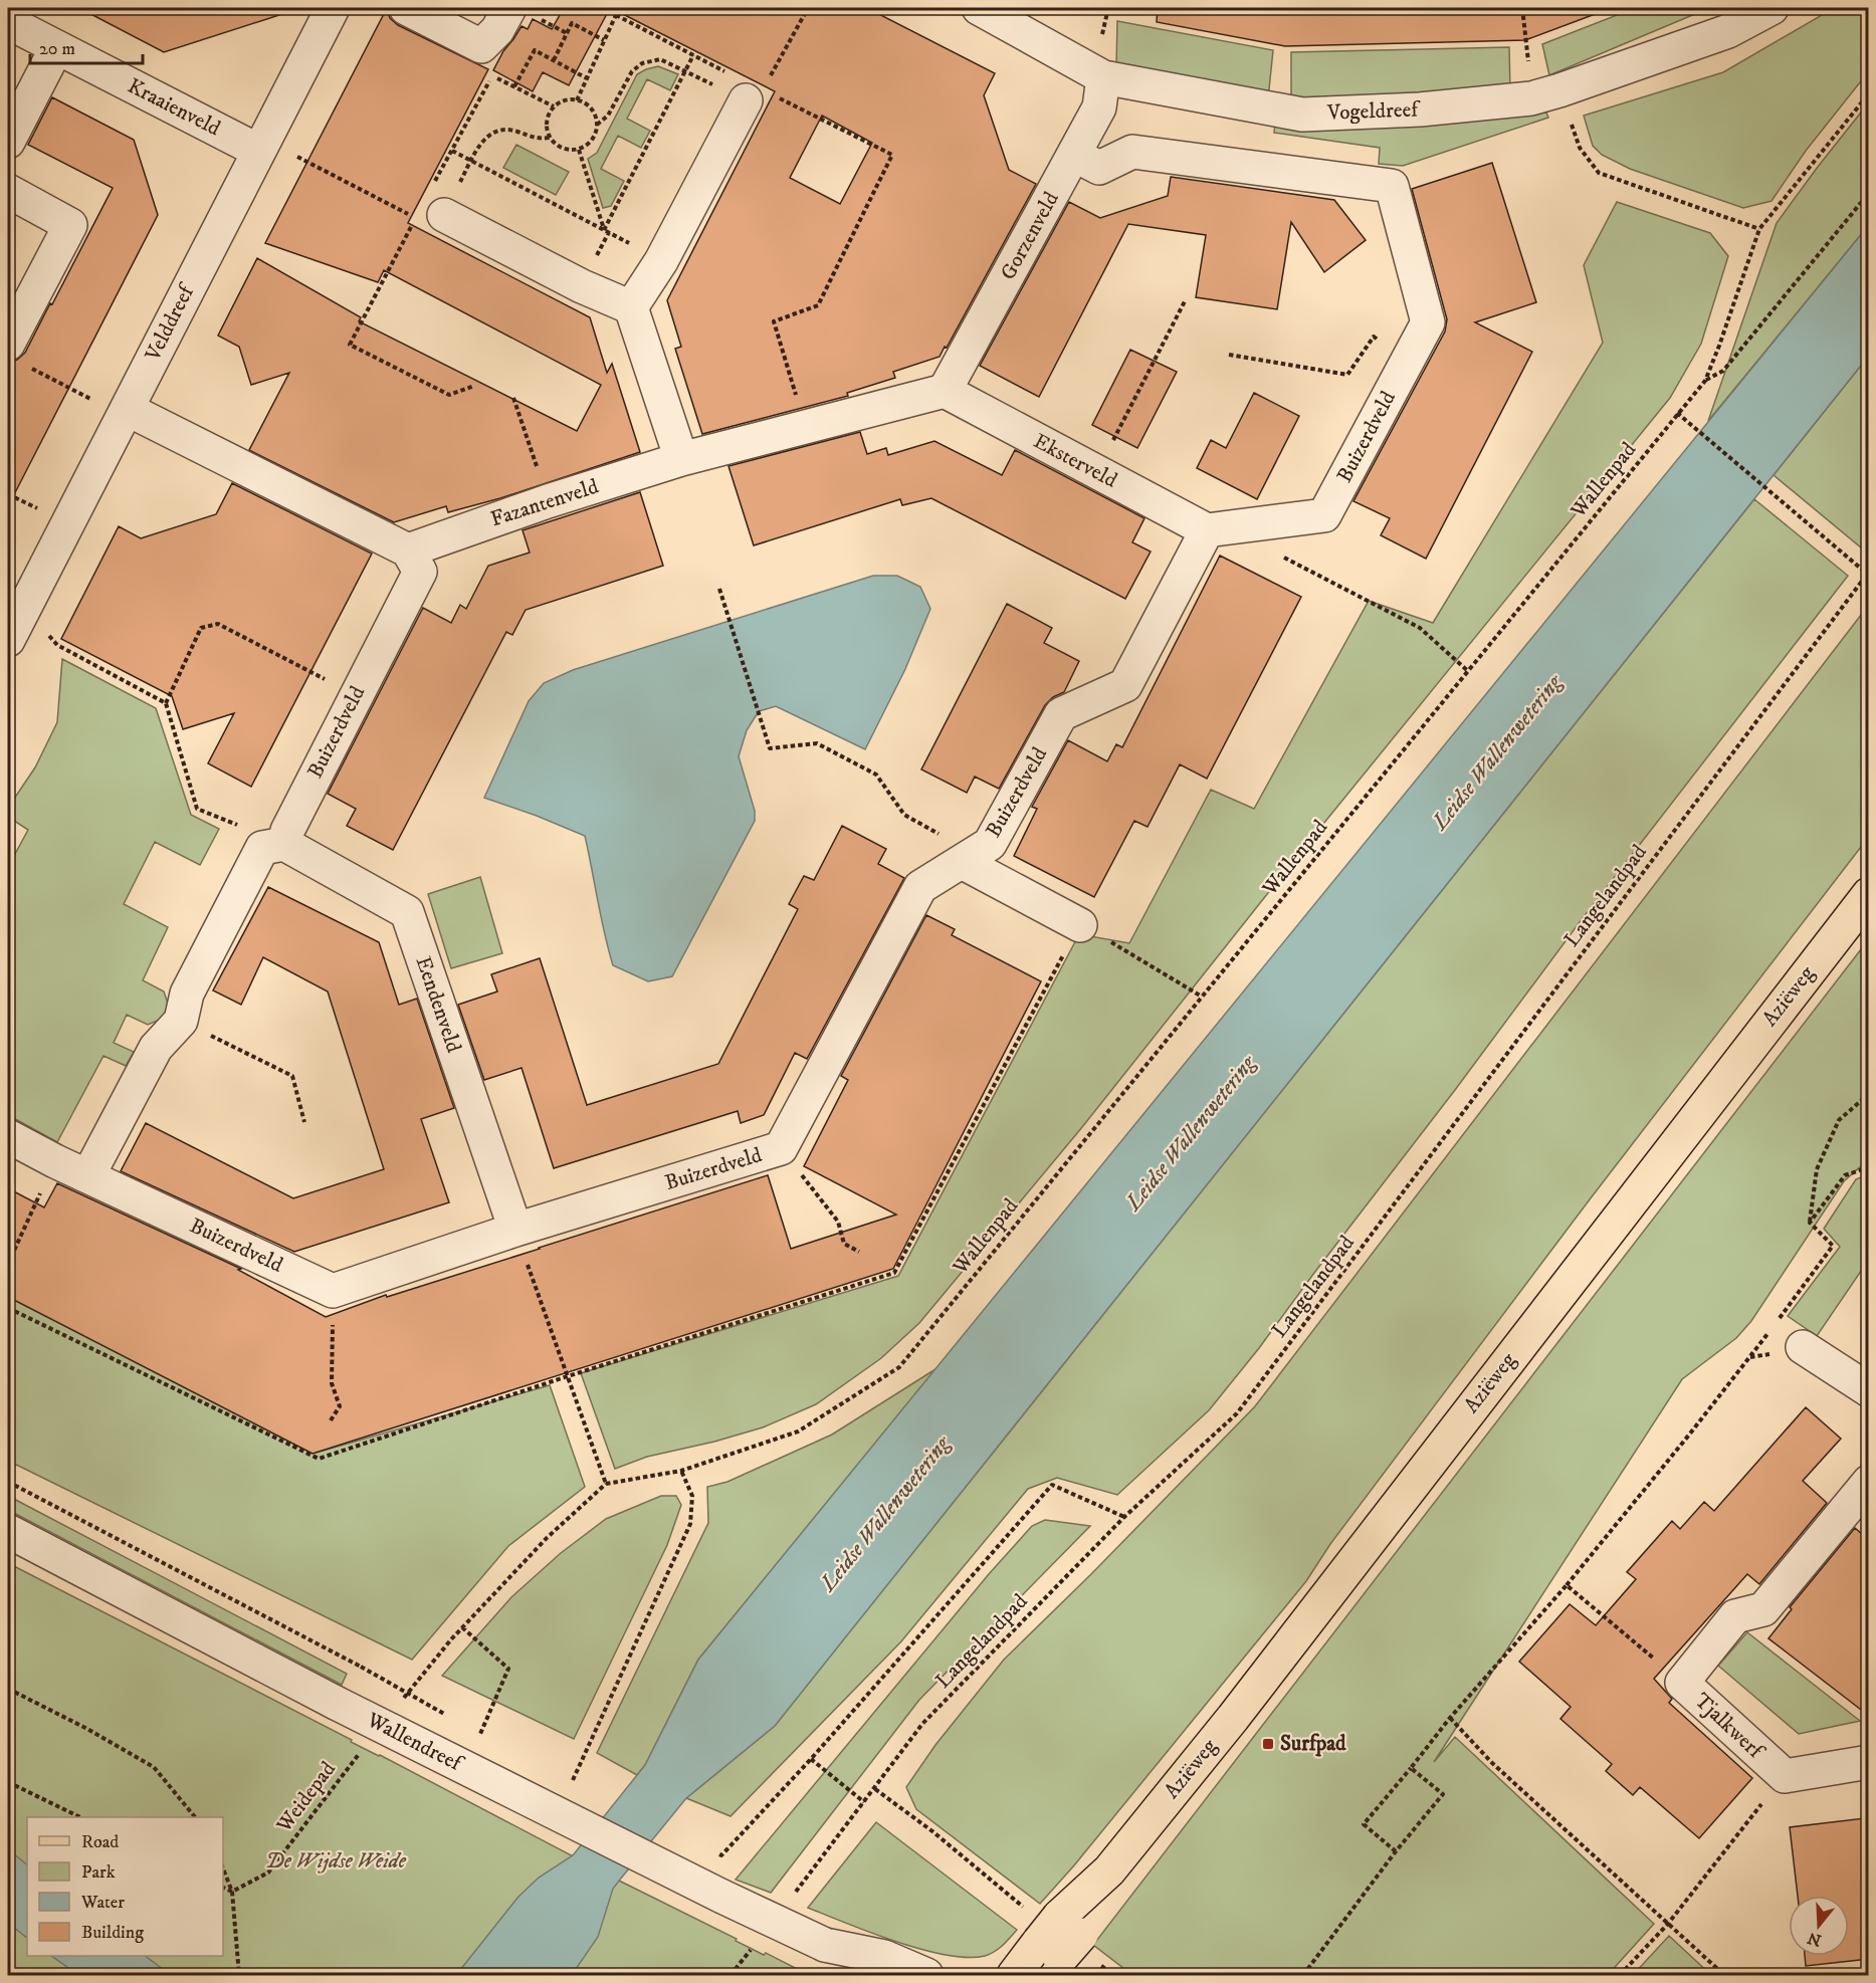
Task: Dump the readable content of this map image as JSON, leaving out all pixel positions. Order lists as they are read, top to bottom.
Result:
{
  "streets": {
    "main road": ["Aziëweg"],
    "street": [
      "Kraaienveld",
      "Vogeldreef",
      "Gorzenveld",
      "Velddreef",
      "Buizerdveld",
      "Eksterveld",
      "Fazantenveld",
      "Eendenveld",
      "Tjalkwerf",
      "Wallendreef"
    ],
    "path": ["Wallenpad", "Langelandpad", "Weidepad"]
  },
  "crossings": [
    ["Kraaienveld", "Velddreef"],
    ["Vogeldreef", "Gorzenveld"],
    ["Gorzenveld", "Buizerdveld"],
    ["Gorzenveld", "Eksterveld"],
    ["Gorzenveld", "Fazantenveld"],
    ["Buizerdveld", "Eksterveld"],
    ["Buizerdveld", "Fazantenveld"],
    ["Buizerdveld", "Eendenveld"],
    ["Eksterveld", "Fazantenveld"]
  ],
  "water": ["Leidse Wallenwetering"],
  "parks": ["De Wijdse Weide"],
  "places": {
    "transit": ["Surfpad"]
  },
  "legend": [
    "Road",
    "Park",
    "Water",
    "Building"
  ],
  "scale_bar": "20 m",
  "north": "bottom"
}
